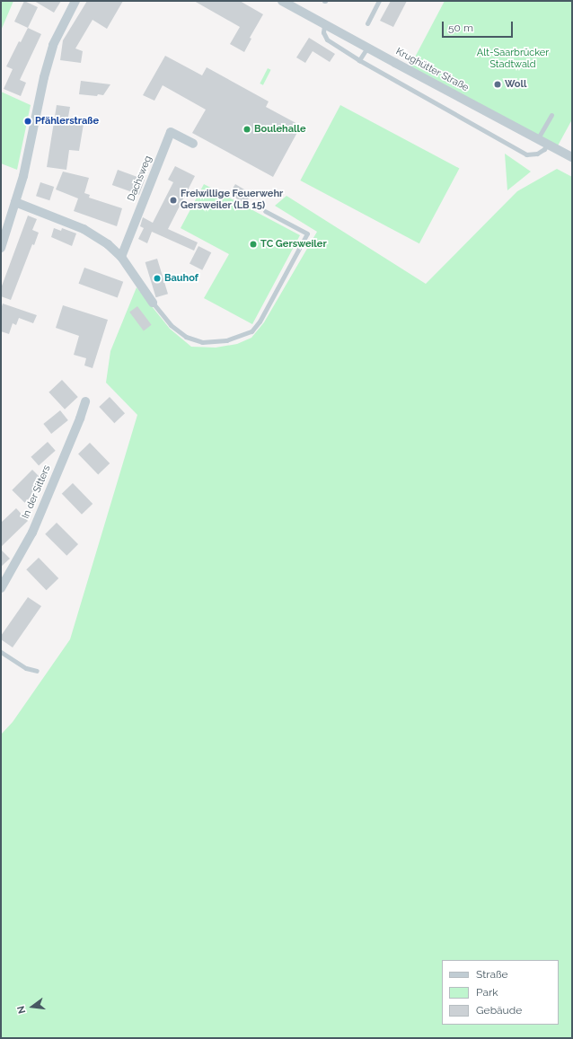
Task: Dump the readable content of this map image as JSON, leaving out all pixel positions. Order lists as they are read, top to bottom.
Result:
{
  "streets": {
    "street": ["Krughütter Straße", "Dachsweg", "In der Sitters"]
  },
  "parks": ["Alt-Saarbrücker Stadtwald"],
  "places": [
    "Woll",
    "Pfählerstraße",
    "Boulehalle",
    "Freiwillige Feuerwehr Gersweiler (LB 15)",
    "TC Gersweiler",
    "Bauhof"
  ],
  "legend": ["Straße", "Park", "Gebäude"],
  "scale_bar": "50 m",
  "north": "left"
}
